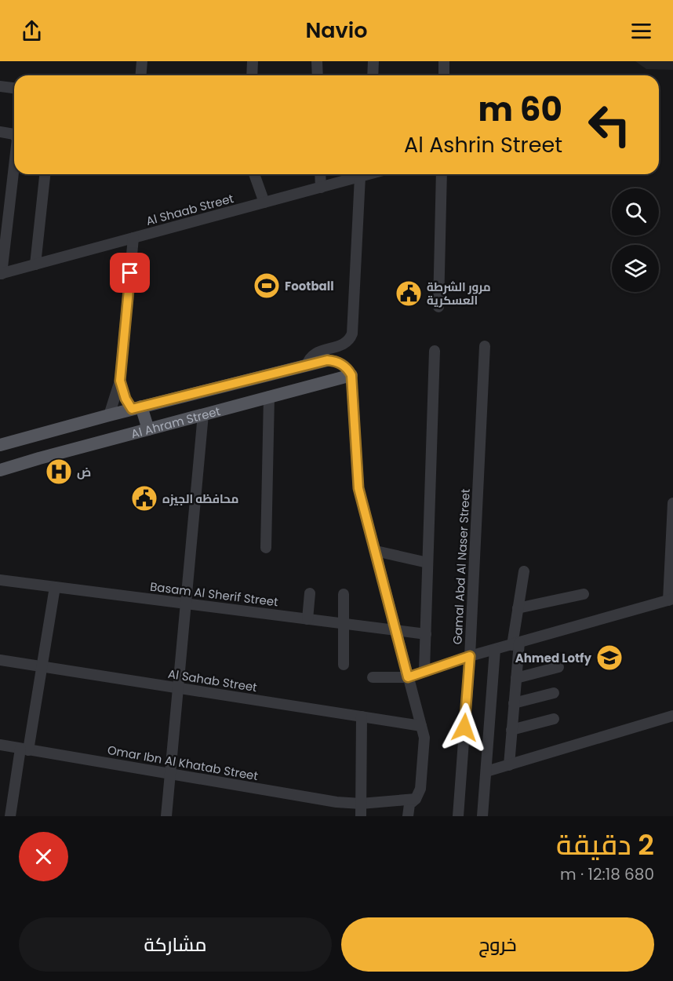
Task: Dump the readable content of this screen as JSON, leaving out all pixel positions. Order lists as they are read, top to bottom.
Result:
{
  "streets": {
    "main road": ["Al Ahram Street"],
    "street": [
      "Al Shaab Street",
      "Gamal Abd Al Naser Street",
      "Basam Al Sherif Street",
      "Al Sahab Street",
      "Omar Ibn Al Khatab Street"
    ]
  },
  "places": {
    "sports": ["Football"],
    "public building": ["مرور الشرطة العسكرية", "محافظه الجيزه"],
    "hospital": ["ض"],
    "school or university": ["Ahmed Lotfy"]
  },
  "page": {
    "header": "Navio",
    "turn": ["60 m", "Al Ashrin Street"],
    "heading": ["2 دقيقة", "680 m · 12:18"],
    "buttons": ["خروج", "مشاركة"]
  }
}
